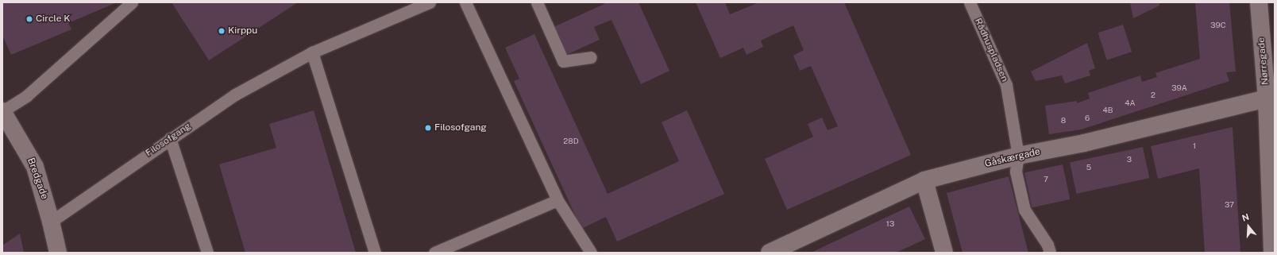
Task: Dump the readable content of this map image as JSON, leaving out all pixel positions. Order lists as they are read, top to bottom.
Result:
{
  "streets": {
    "street": ["Nørregade", "Gåskærgade", "Bredgade"],
    "lane": ["Rådhuspladsen", "Filosofgang"]
  },
  "crossings": [
    ["Rådhuspladsen", "Gåskærgade"],
    ["Nørregade", "Gåskærgade"],
    ["Filosofgang", "Bredgade"]
  ],
  "places": ["Circle K", "Kirppu", "Filosofgang"],
  "house_numbers": [
    "39C",
    "39A",
    "2",
    "4A",
    "4B",
    "6",
    "8",
    "28D",
    "1",
    "3",
    "5",
    "7",
    "37",
    "13"
  ],
  "north": "top"
}
